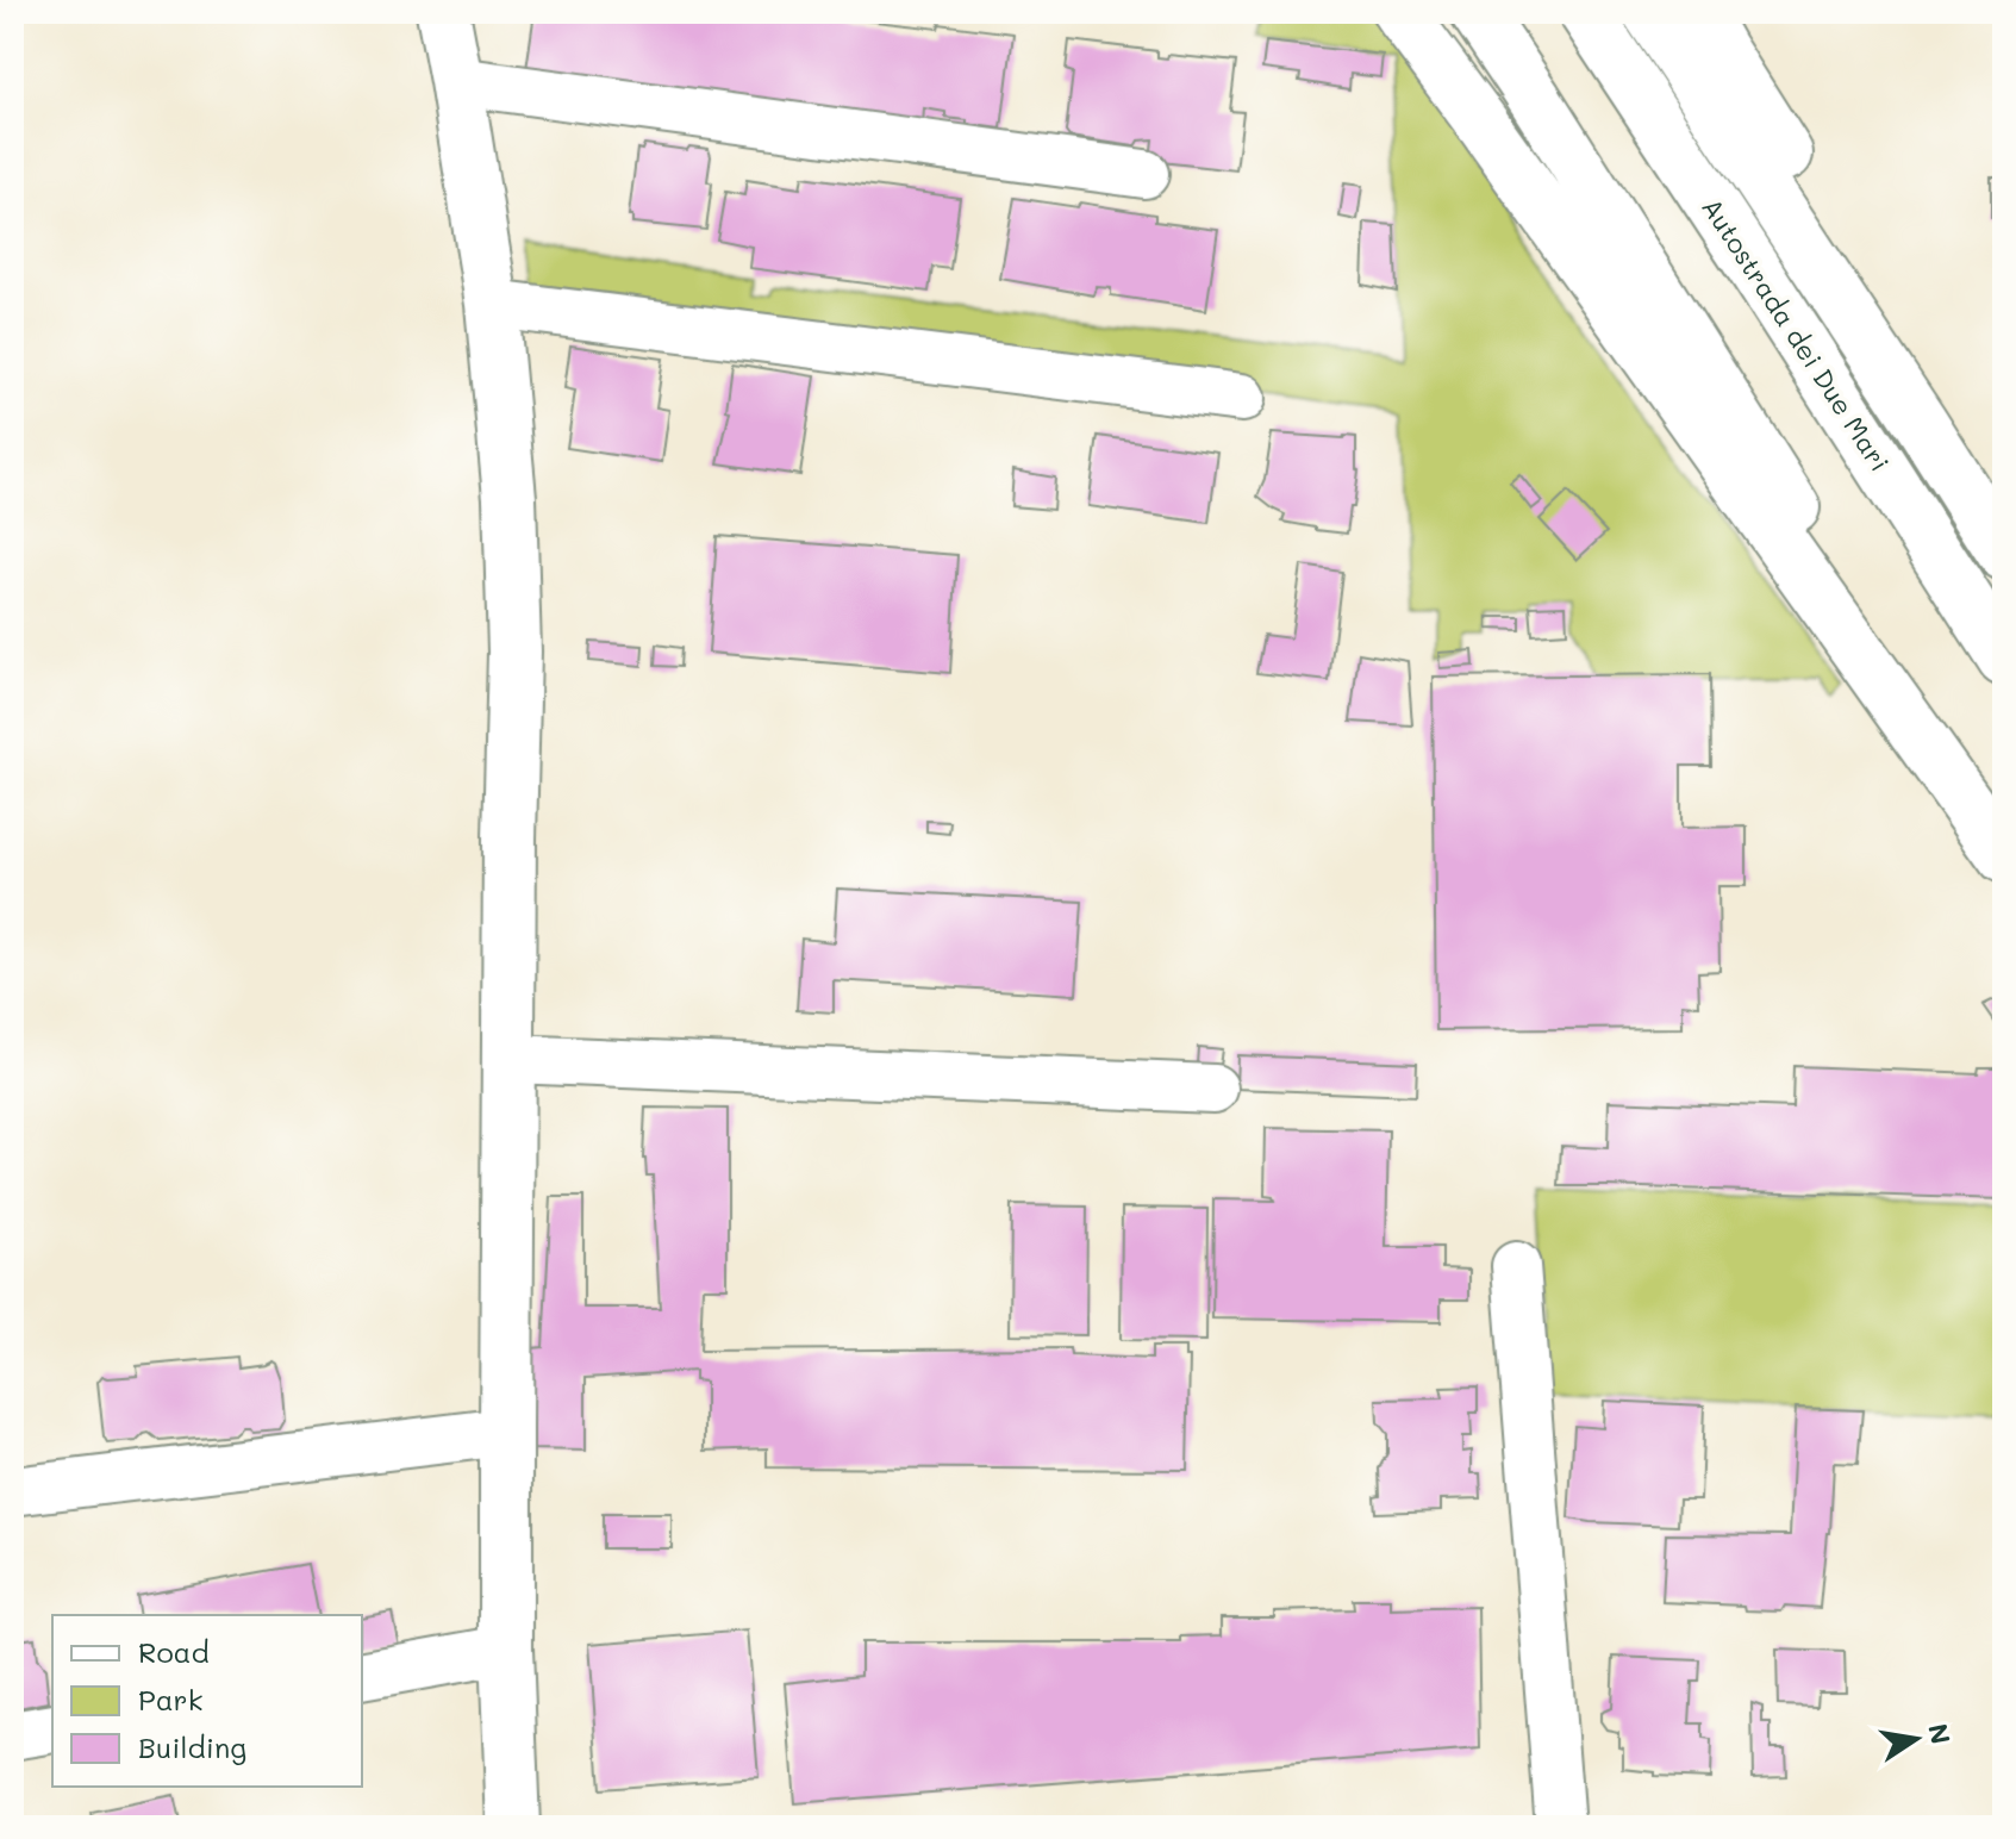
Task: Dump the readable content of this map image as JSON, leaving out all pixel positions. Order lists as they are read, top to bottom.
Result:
{
  "streets": {
    "main road": ["Autostrada dei Due Mari"]
  },
  "legend": ["Road", "Park", "Building"],
  "north": "right"
}
